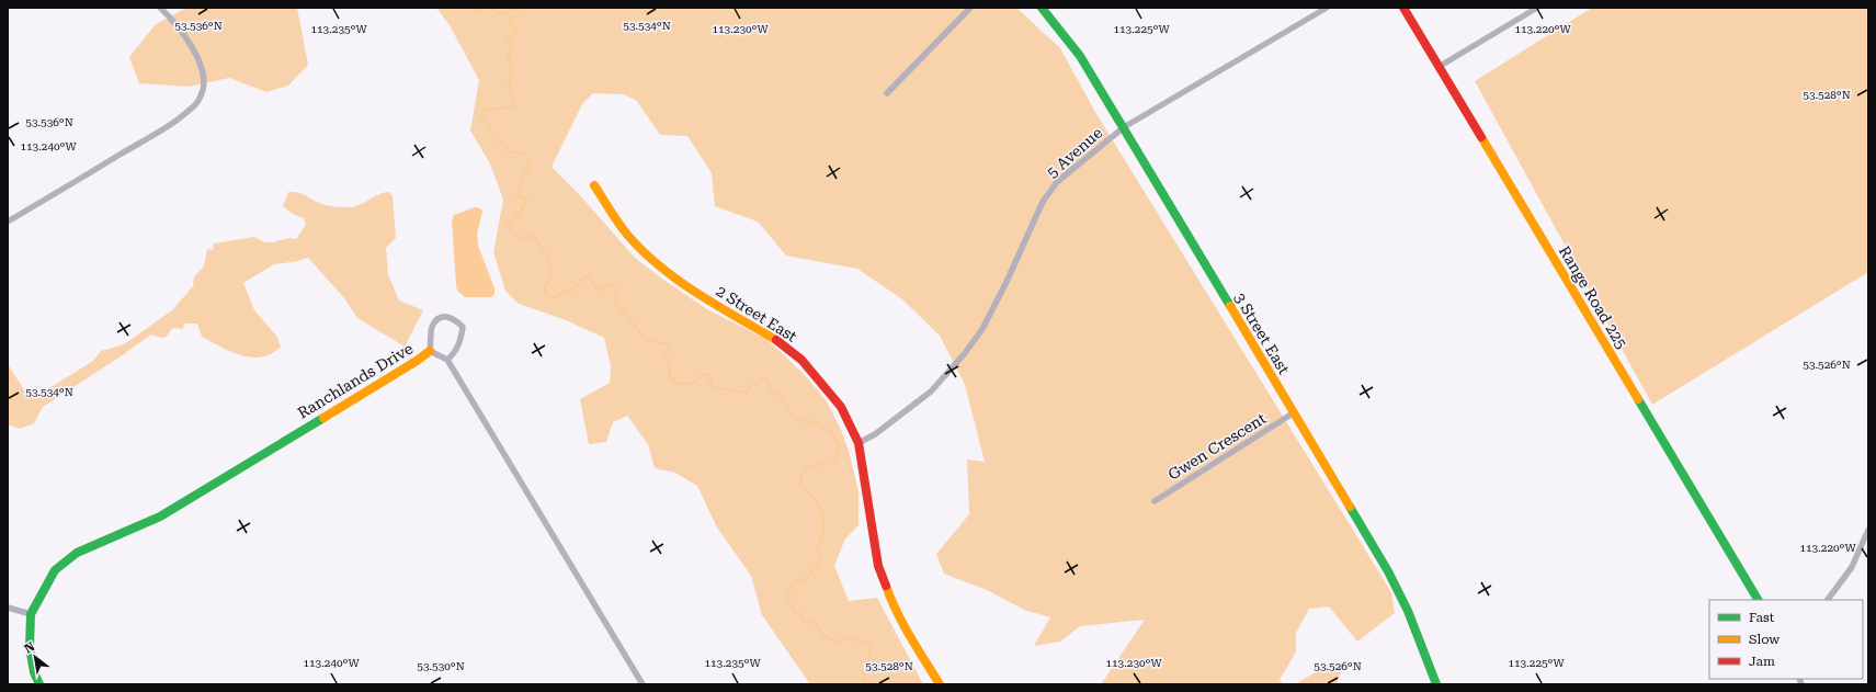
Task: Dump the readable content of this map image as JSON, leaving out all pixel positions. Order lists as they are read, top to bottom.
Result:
{
  "streets": {
    "street": [
      "5 Avenue",
      "Range Road 225",
      "2 Street East",
      "3 Street East",
      "Ranchlands Drive",
      "Gwen Crescent"
    ]
  },
  "crossings": [
    ["5 Avenue", "2 Street East"],
    ["5 Avenue", "3 Street East"],
    ["3 Street East", "Gwen Crescent"]
  ],
  "legend": ["Fast", "Slow", "Jam"],
  "north": "top left",
  "coordinates": [
    "53.536°N",
    "53.534°N",
    "113.225°W",
    "113.235°W",
    "113.230°W",
    "113.220°W",
    "53.528°N",
    "113.240°W",
    "53.526°N",
    "53.530°N"
  ]
}
